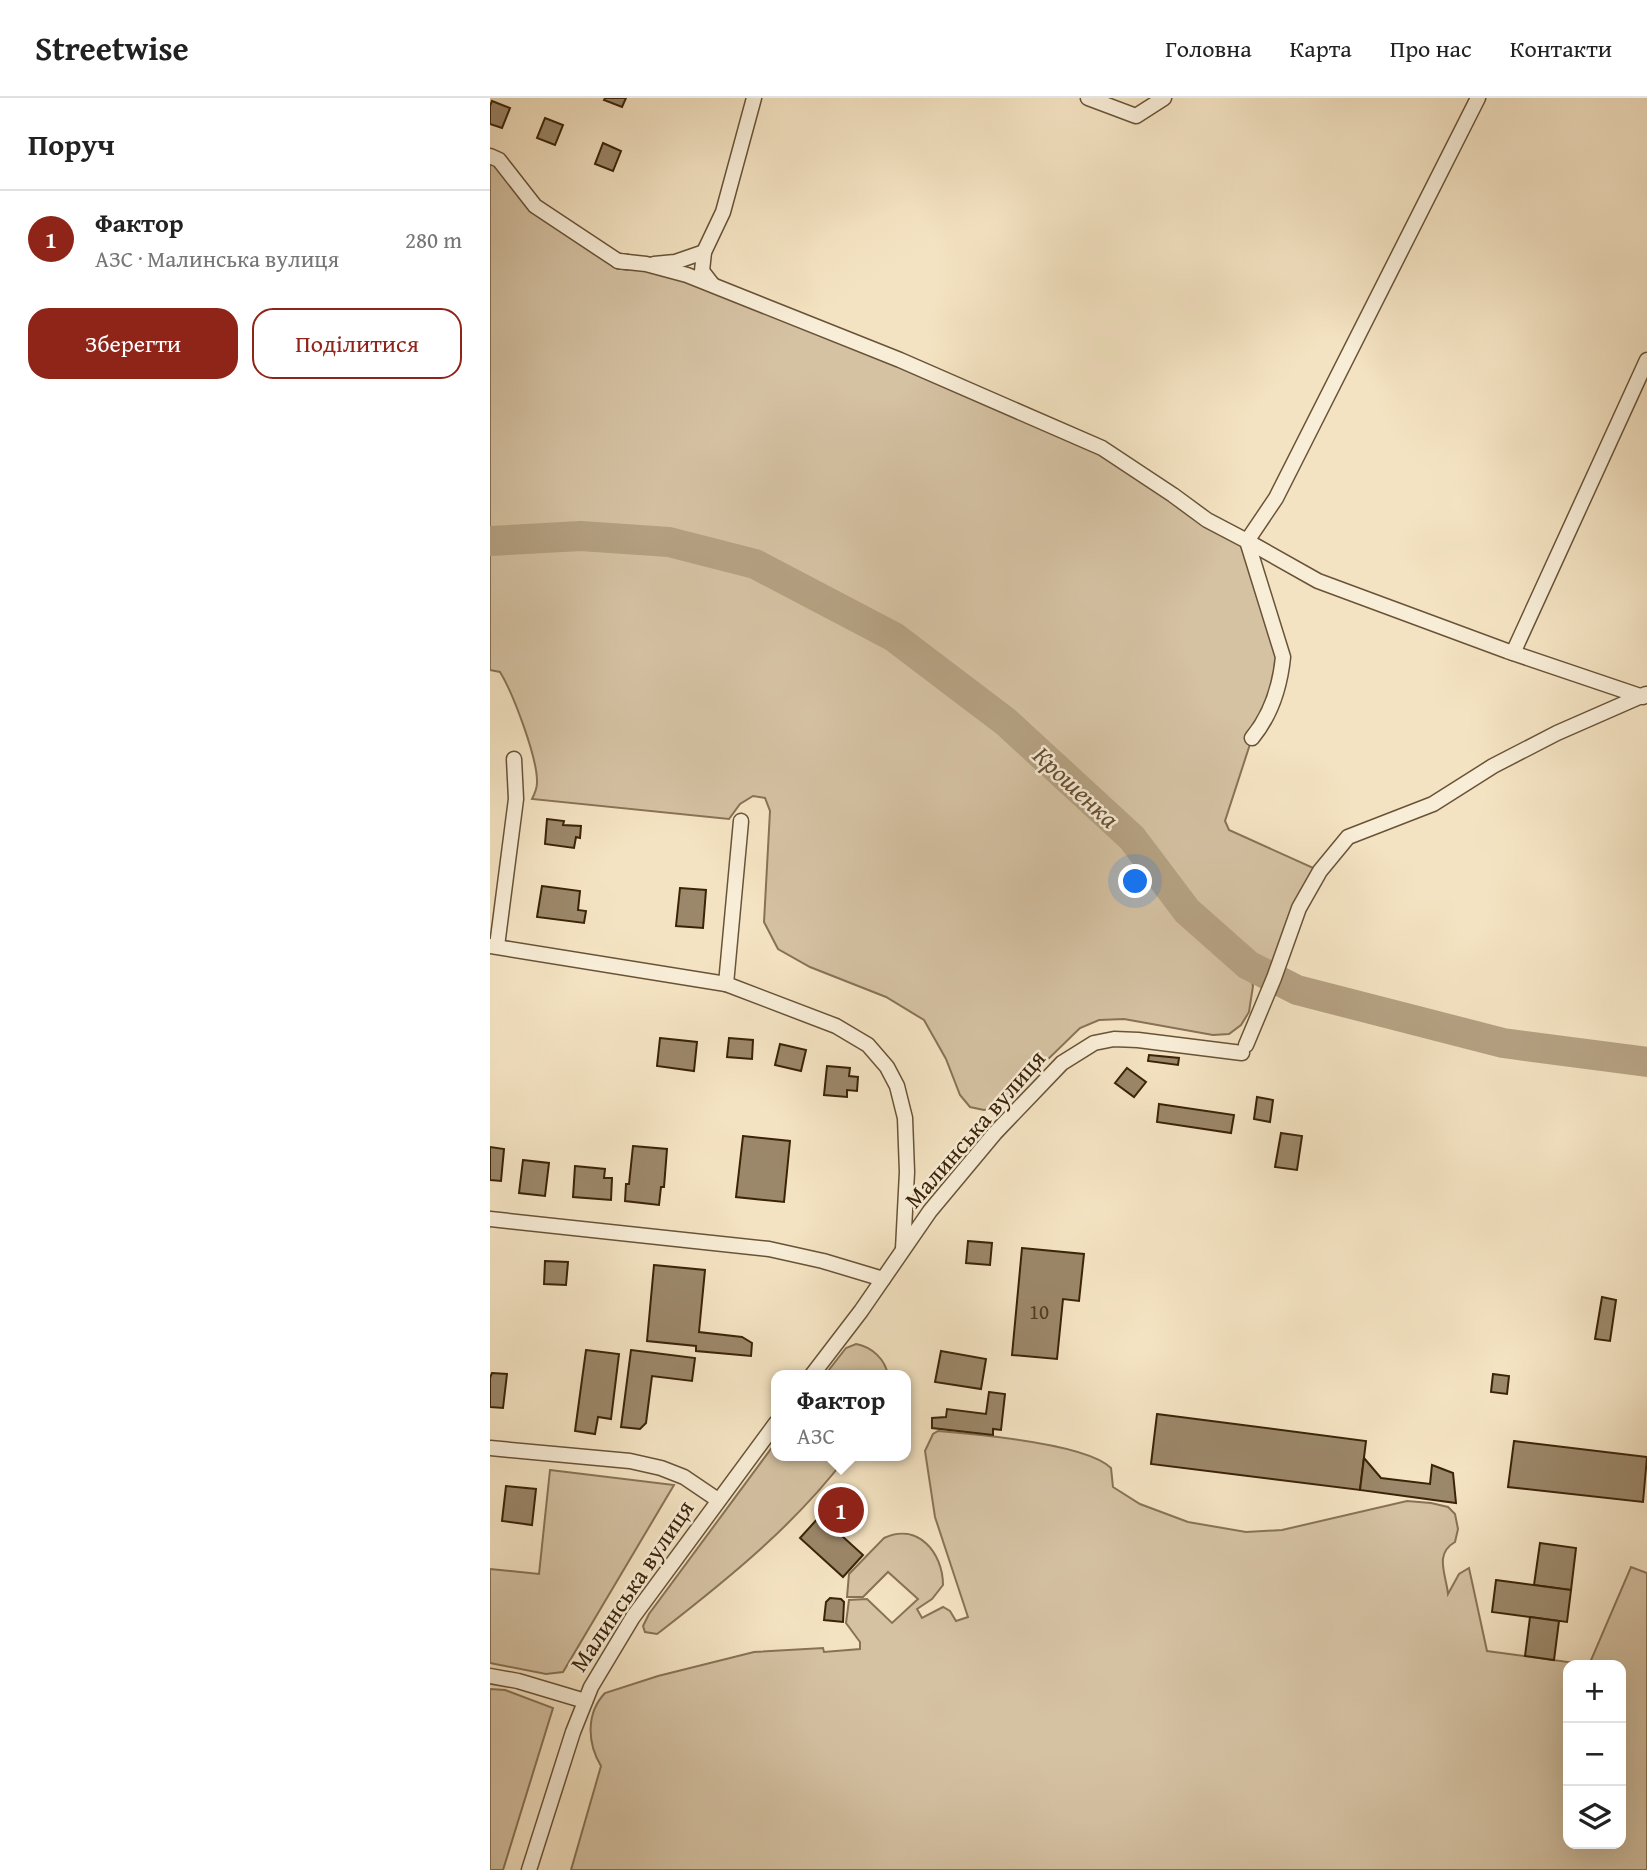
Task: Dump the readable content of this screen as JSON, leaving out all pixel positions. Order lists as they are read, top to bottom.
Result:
{
  "streets": {
    "street": ["Малинська вулиця"]
  },
  "water": ["Крошенка"],
  "house_numbers": ["10"],
  "page": {
    "header": "Streetwise",
    "nav": [
      "Головна",
      "Карта",
      "Про нас",
      "Контакти"
    ],
    "heading": "Поруч",
    "list": [
      {
        "mark": "1",
        "name": "Фактор",
        "note": "АЗС · Малинська вулиця",
        "value": "280 m"
      }
    ],
    "buttons": ["Зберегти", "Поділитися"],
    "popup": ["Фактор", "АЗС"],
    "pins": "1",
    "map_buttons": ["+", "−"]
  }
}
